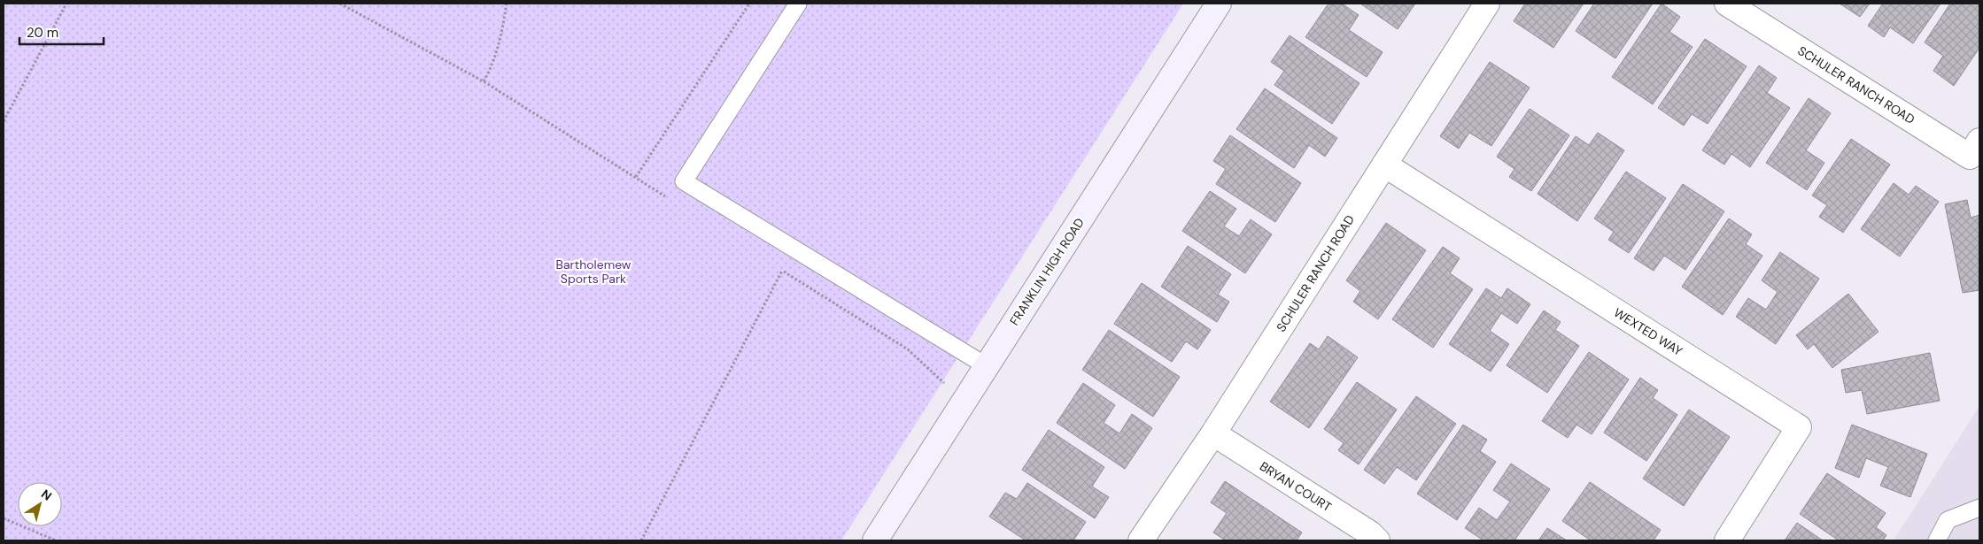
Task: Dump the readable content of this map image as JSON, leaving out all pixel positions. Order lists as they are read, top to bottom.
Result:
{
  "streets": {
    "street": [
      "SCHULER RANCH ROAD",
      "FRANKLIN HIGH ROAD",
      "WEXTED WAY",
      "BRYAN COURT"
    ]
  },
  "crossings": [
    ["SCHULER RANCH ROAD", "WEXTED WAY"],
    ["SCHULER RANCH ROAD", "BRYAN COURT"]
  ],
  "parks": ["Bartholemew Sports Park"],
  "scale_bar": "20 m",
  "north": "top right"
}
